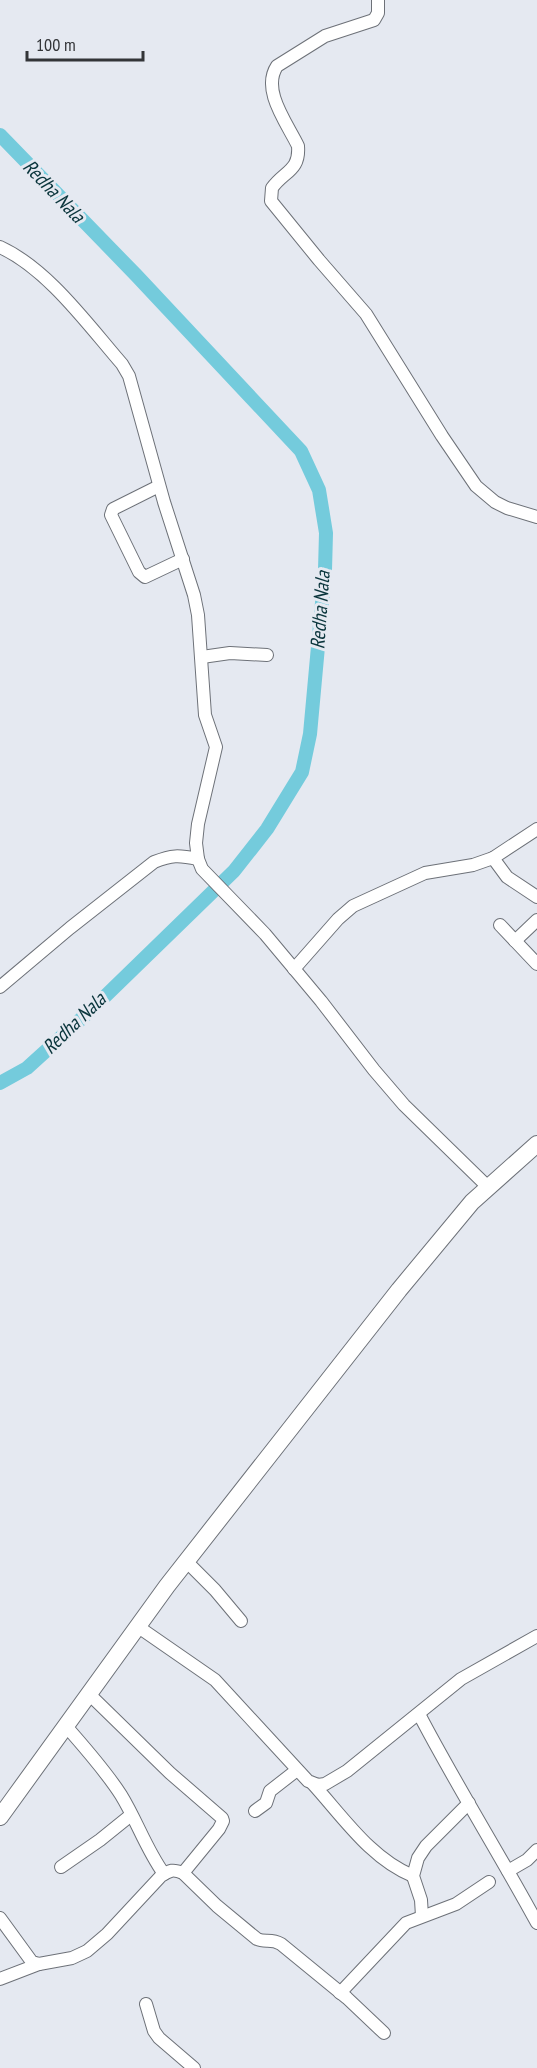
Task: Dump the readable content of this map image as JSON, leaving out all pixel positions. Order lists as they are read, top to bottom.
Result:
{
  "water": ["Redha Nala"],
  "scale_bar": "100 m"
}
